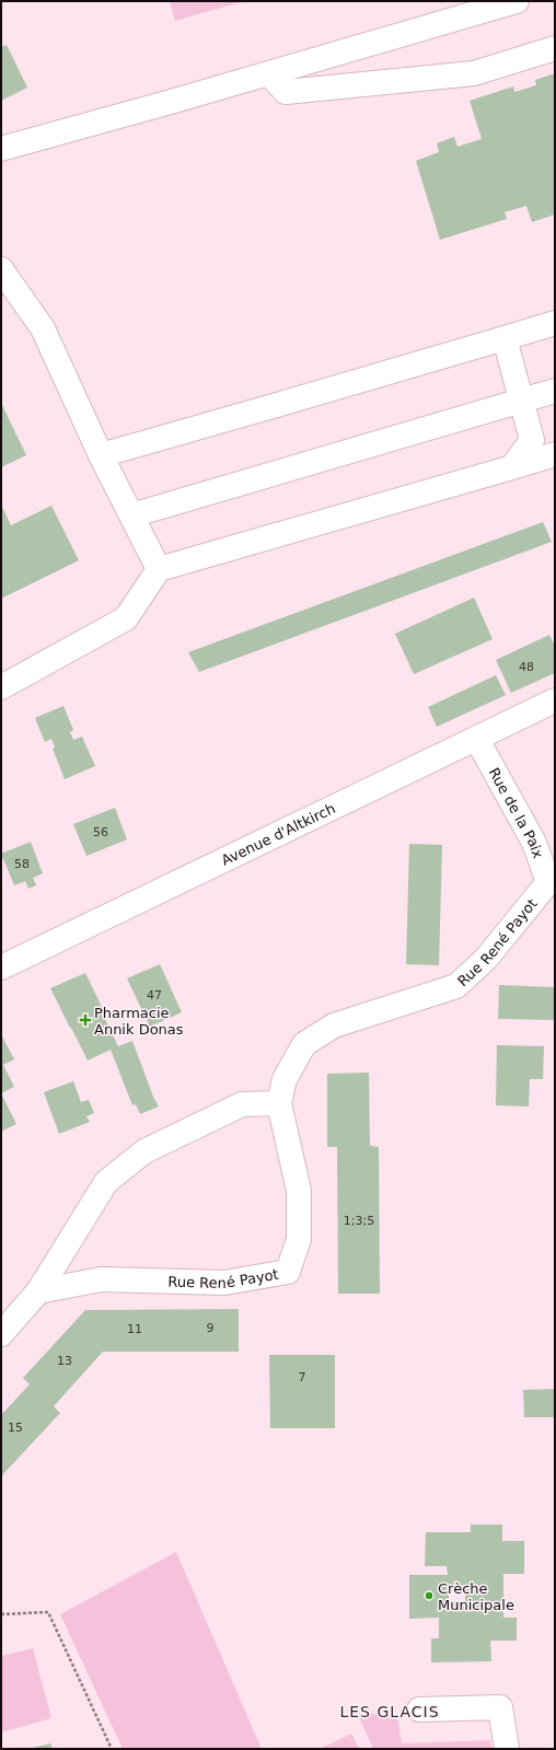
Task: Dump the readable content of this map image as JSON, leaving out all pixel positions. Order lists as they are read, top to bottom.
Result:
{
  "streets": {
    "street": ["Rue de la Paix", "Avenue d'Altkirch", "Rue René Payot"]
  },
  "crossings": [
    ["Rue de la Paix", "Avenue d'Altkirch"],
    ["Rue de la Paix", "Rue René Payot"]
  ],
  "districts": ["LES GLACIS"],
  "places": {
    "health": ["Pharmacie Annik Donas"],
    "other": ["Crèche Municipale"]
  },
  "house_numbers": [
    "48",
    "56",
    "58",
    "47",
    "1;3;5",
    "9",
    "11",
    "13",
    "7",
    "15"
  ]
}
